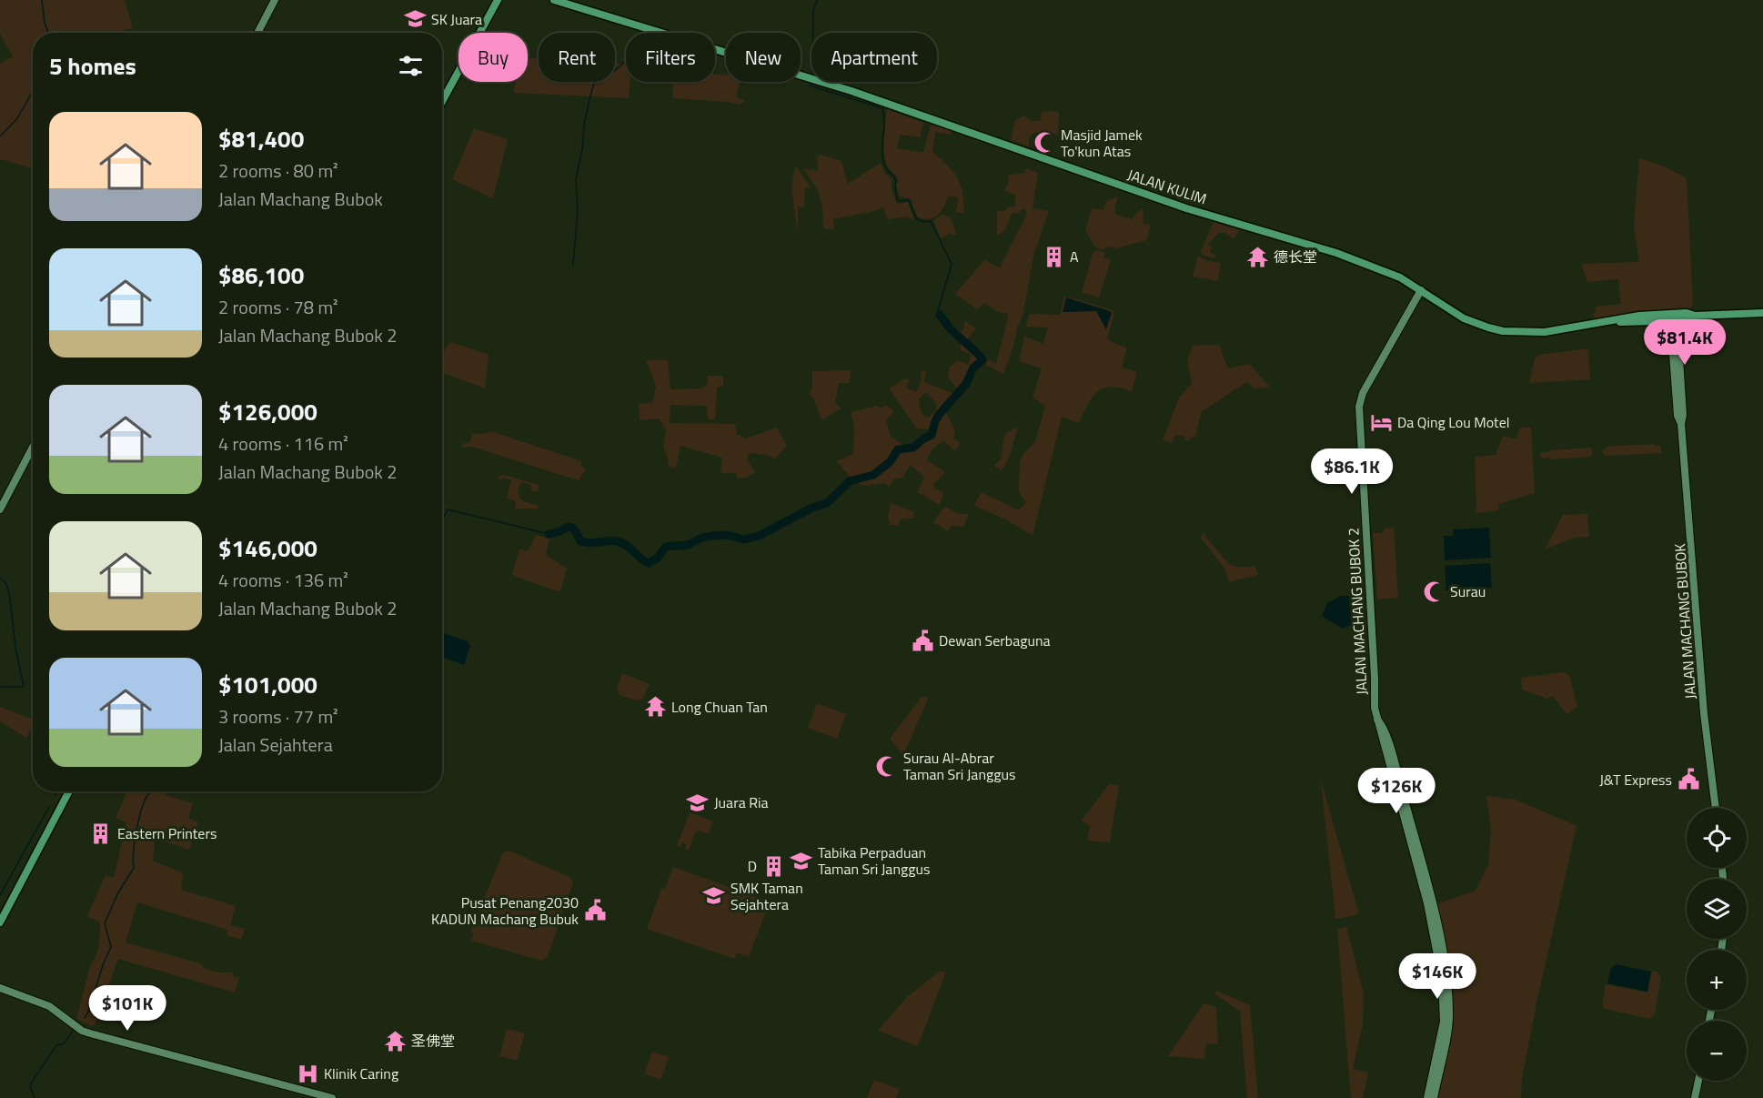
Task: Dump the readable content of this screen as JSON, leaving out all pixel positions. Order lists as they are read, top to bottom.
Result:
{
  "streets": {
    "main road": ["JALAN KULIM"],
    "street": ["JALAN MACHANG BUBOK 2", "JALAN MACHANG BUBOK"]
  },
  "crossings": [
    ["JALAN KULIM", "JALAN MACHANG BUBOK 2"],
    ["JALAN KULIM", "JALAN MACHANG BUBOK"]
  ],
  "places": {
    "school or university": [
      "SK Juara",
      "Juara Ria",
      "Tabika Perpaduan Taman Sri Janggus",
      "SMK Taman Sejahtera"
    ],
    "mosque": ["Masjid Jamek To'kun Atas", "Surau", "Surau Al-Abrar Taman Sri Janggus"],
    "building": ["A", "Eastern Printers", "D"],
    "temple": ["德长堂", "Long Chuan Tan", "圣佛堂"],
    "hotel": ["Da Qing Lou Motel"],
    "public building": ["Dewan Serbaguna", "J&T Express", "Pusat Penang2030 KADUN Machang Bubuk"],
    "hospital": ["Klinik Caring"]
  },
  "page": {
    "chip": [
      "Buy",
      "Rent",
      "Filters",
      "New",
      "Apartment"
    ],
    "heading": "5 homes",
    "list": [
      {
        "name": "$81,400",
        "note": "2 rooms · 80 m² · Jalan Machang Bubok"
      },
      {
        "name": "$86,100",
        "note": "2 rooms · 78 m² · Jalan Machang Bubok 2"
      },
      {
        "name": "$126,000",
        "note": "4 rooms · 116 m² · Jalan Machang Bubok 2"
      },
      {
        "name": "$146,000",
        "note": "4 rooms · 136 m² · Jalan Machang Bubok 2"
      },
      {
        "name": "$101,000",
        "note": "3 rooms · 77 m² · Jalan Sejahtera"
      }
    ],
    "price": [
      "$81.4K",
      "$86.1K",
      "$126K",
      "$146K",
      "$101K"
    ],
    "map_buttons": ["+", "−"]
  }
}
